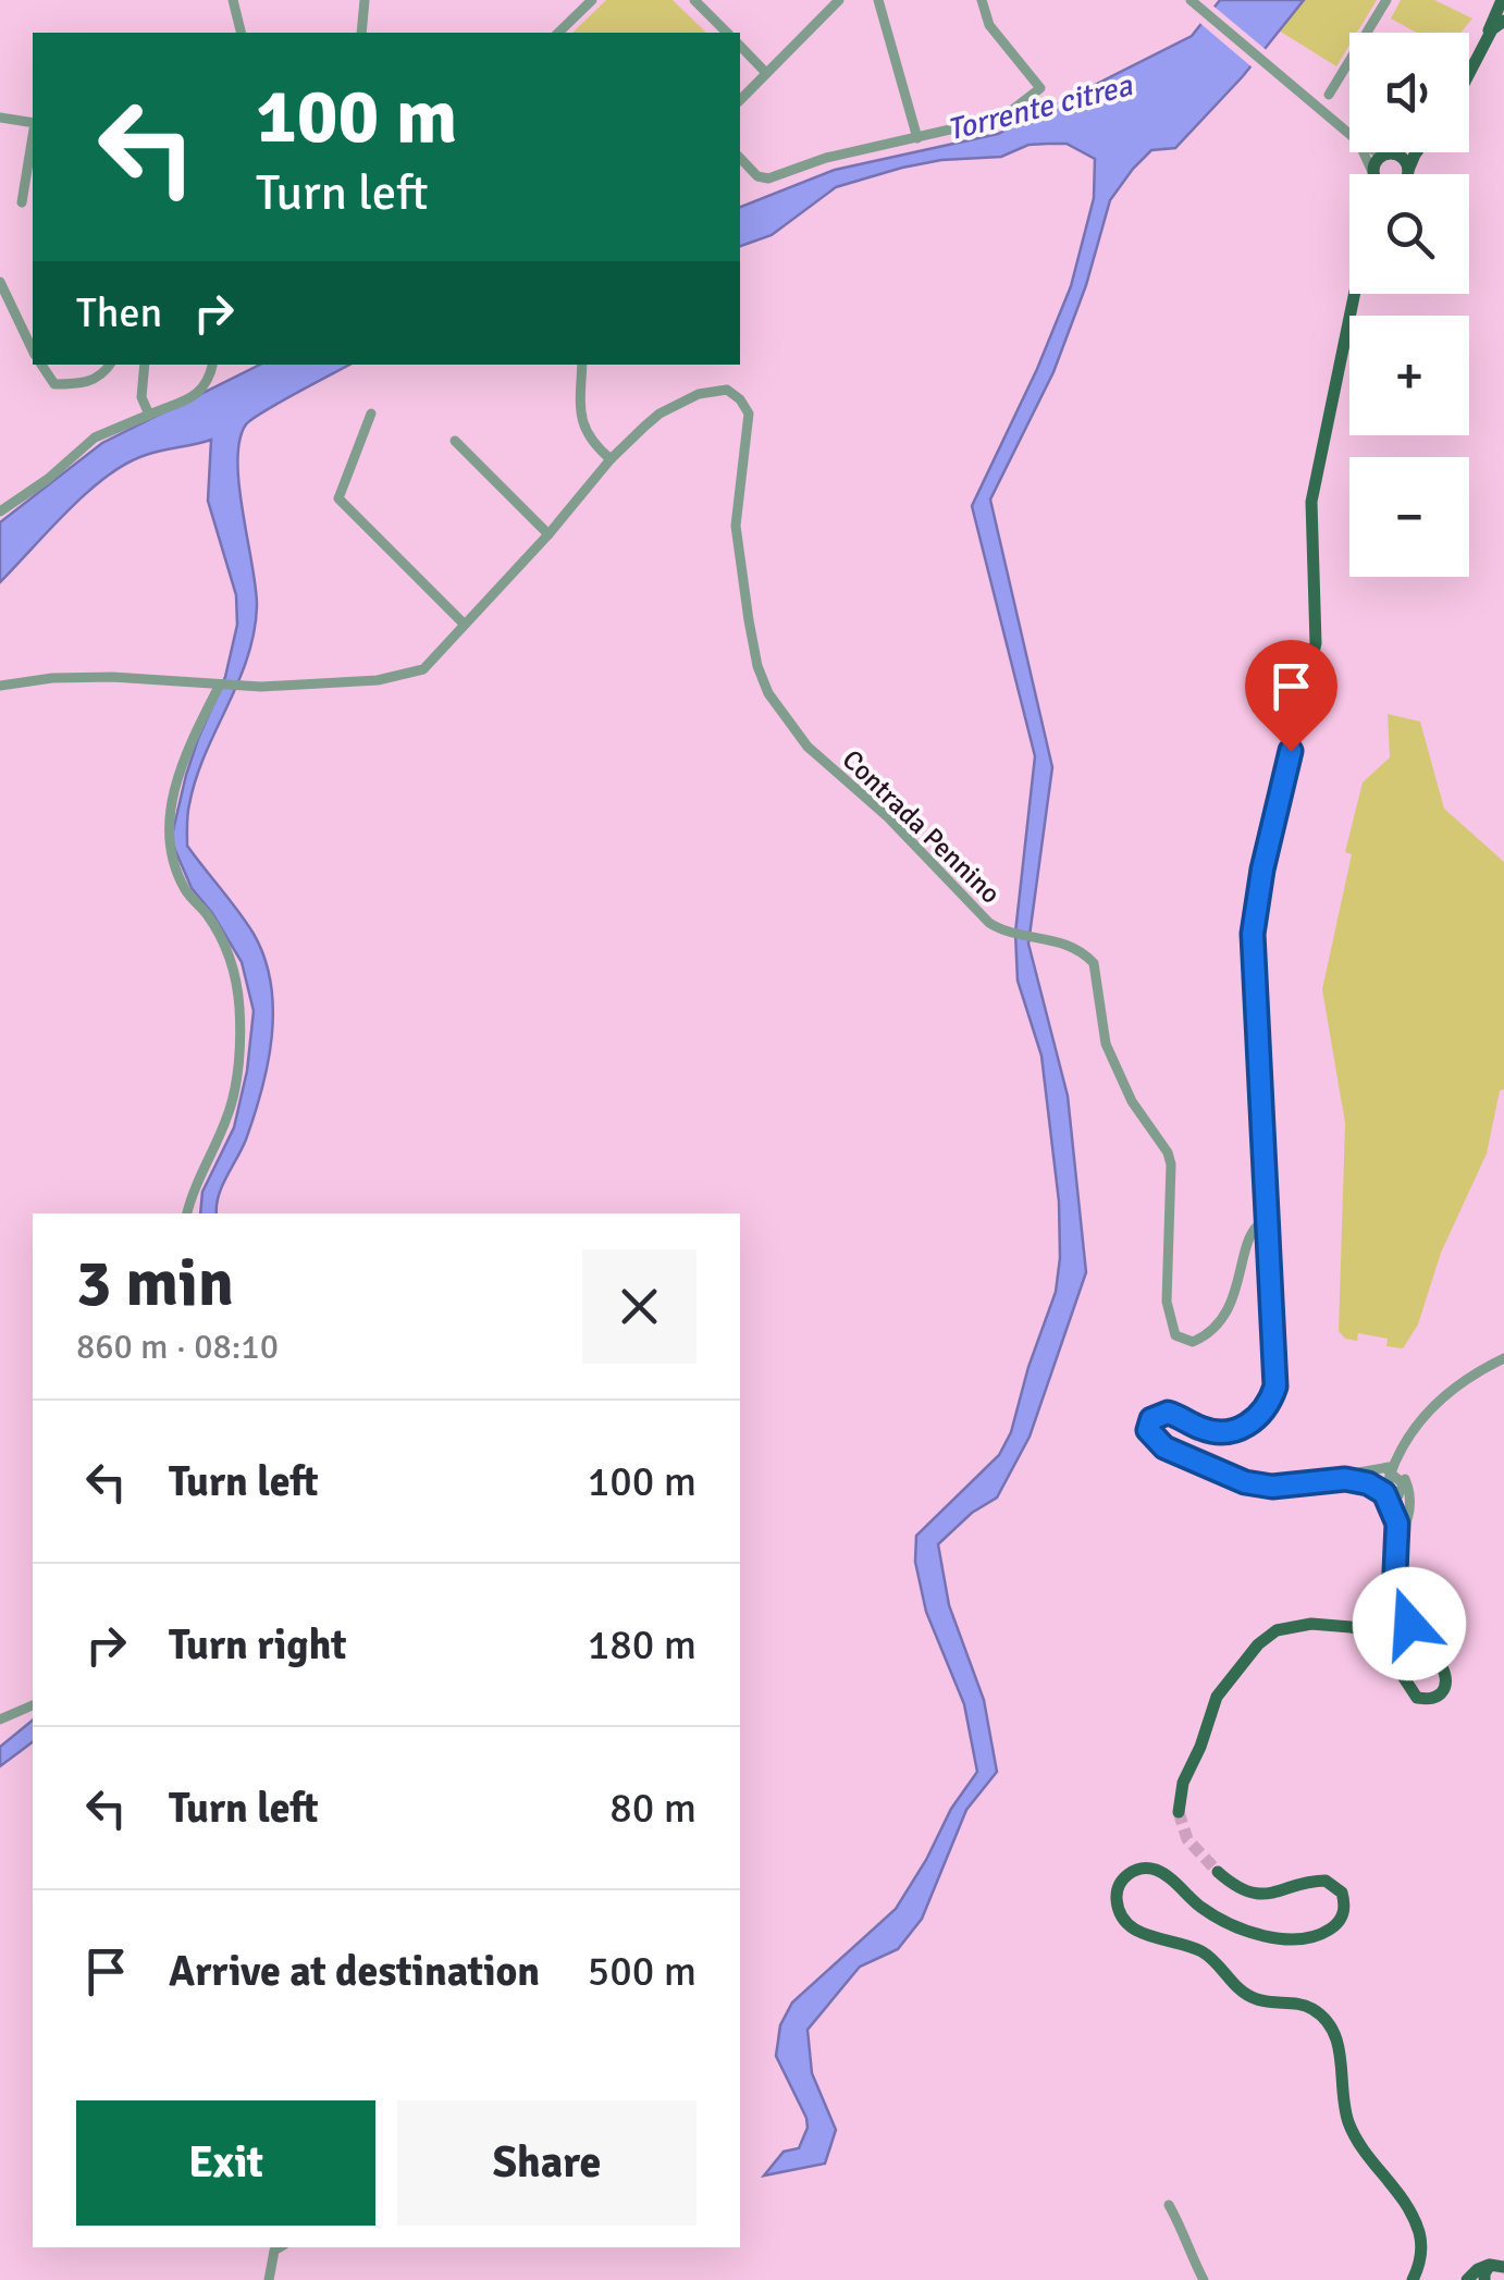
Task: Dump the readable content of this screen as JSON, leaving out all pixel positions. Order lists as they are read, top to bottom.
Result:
{
  "streets": {
    "street": ["Contrada Pennino"]
  },
  "water": ["Torrente citrea"],
  "page": {
    "map_buttons": ["+", "−"],
    "turn": ["100 m", "Turn left"],
    "then": "Then",
    "heading": ["3 min", "860 m · 08:10"],
    "list": [
      {
        "name": "Turn left",
        "value": "100 m"
      },
      {
        "name": "Turn right",
        "value": "180 m"
      },
      {
        "name": "Turn left",
        "value": "80 m"
      },
      {
        "name": "Arrive at destination",
        "value": "500 m"
      }
    ],
    "buttons": ["Exit", "Share"]
  }
}
